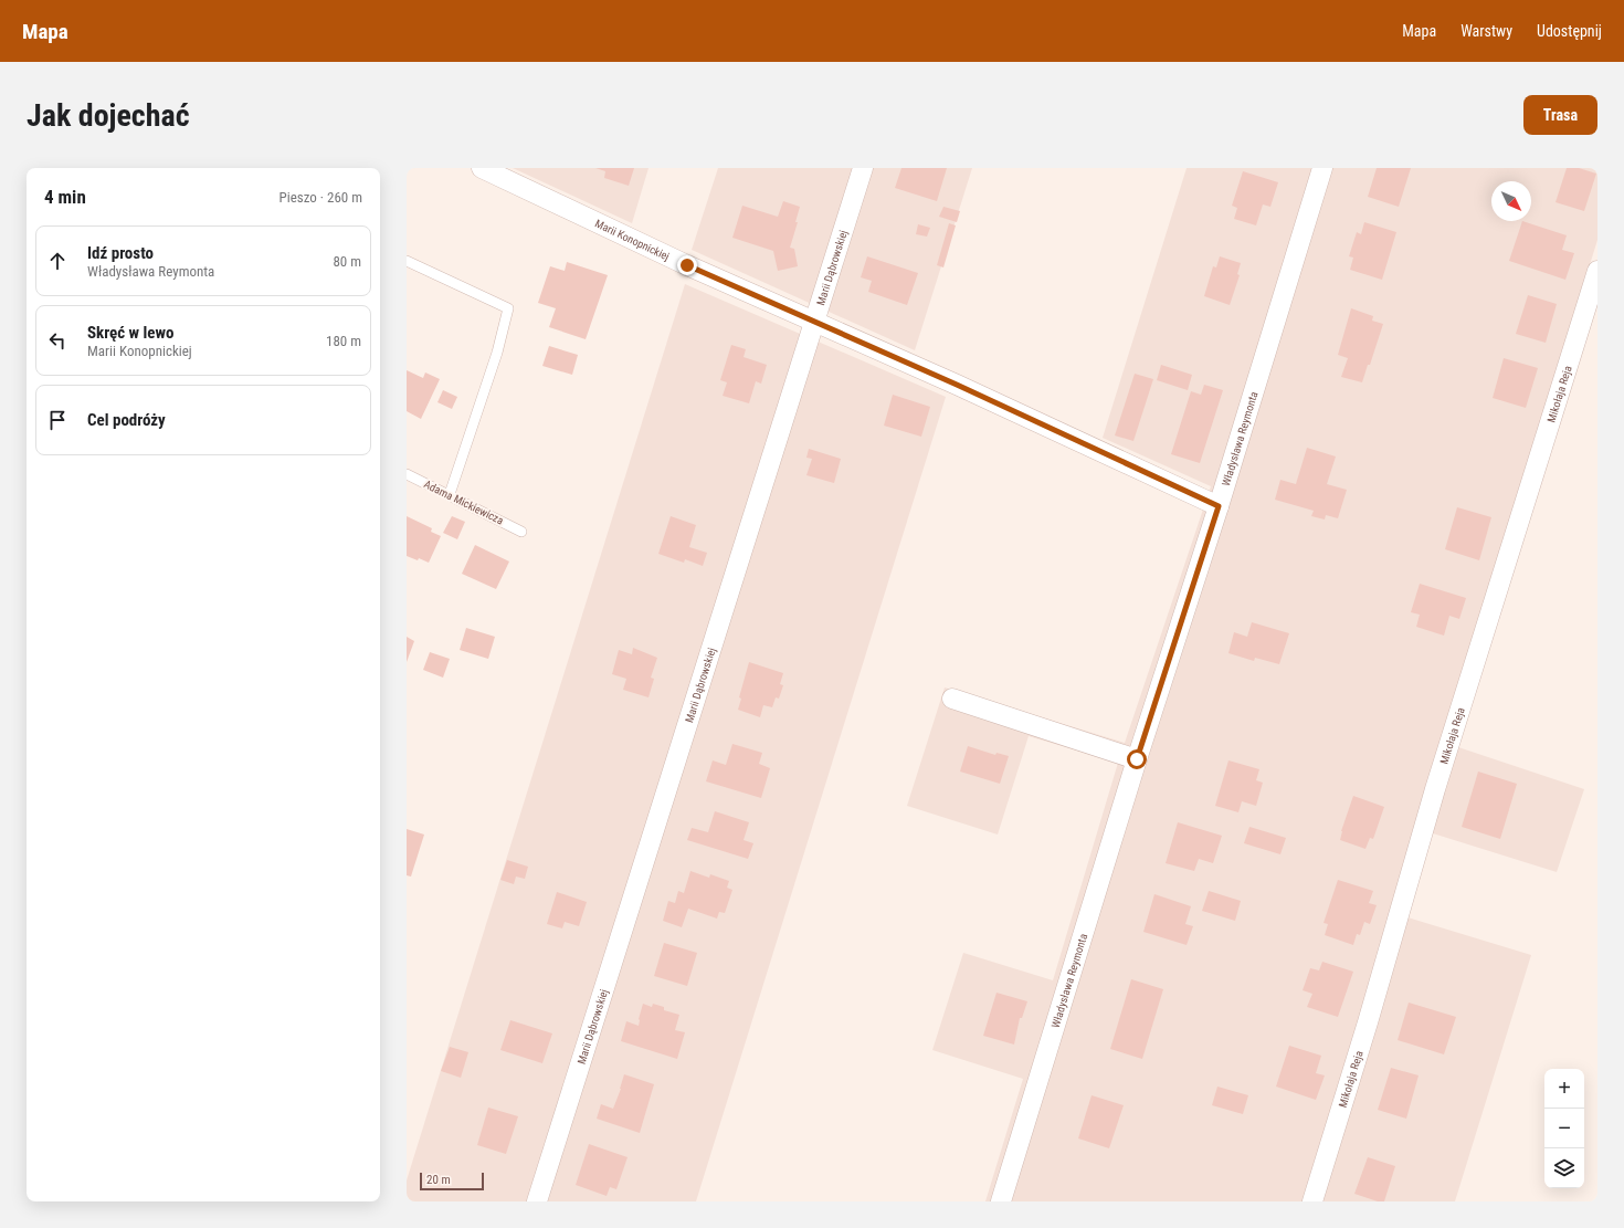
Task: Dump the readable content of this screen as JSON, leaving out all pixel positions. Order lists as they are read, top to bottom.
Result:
{
  "streets": {
    "street": [
      "Marii Konopnickiej",
      "Marii Dąbrowskiej",
      "Mikołaja Reja",
      "Władysława Reymonta"
    ],
    "lane": ["Adama Mickiewicza"]
  },
  "crossings": [
    ["Marii Konopnickiej", "Marii Dąbrowskiej"],
    ["Marii Konopnickiej", "Władysława Reymonta"]
  ],
  "scale_bar": "20 m",
  "north": "bottom right",
  "page": {
    "header": "Mapa",
    "nav": ["Mapa", "Warstwy", "Udostępnij"],
    "buttons": "Trasa",
    "title": "Jak dojechać",
    "heading": ["4 min", "Pieszo · 260 m"],
    "list": [
      ["Idź prosto", "Władysława Reymonta", "80 m"],
      ["Skręć w lewo", "Marii Konopnickiej", "180 m"],
      "Cel podróży"
    ],
    "map_buttons": ["+", "−"],
    "scale": "20 m"
  }
}
